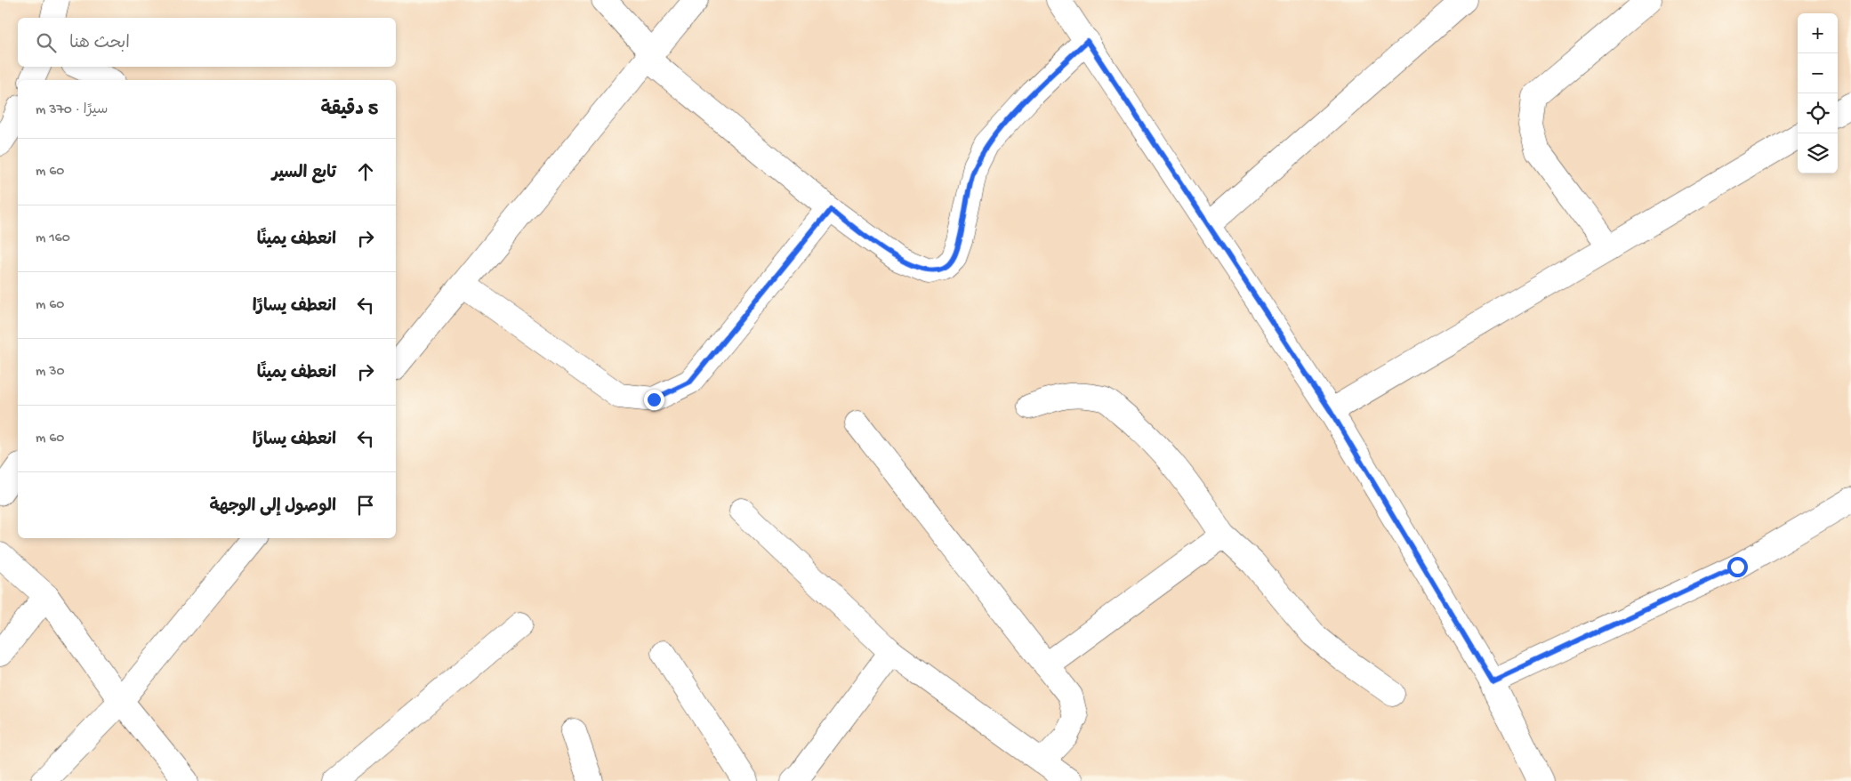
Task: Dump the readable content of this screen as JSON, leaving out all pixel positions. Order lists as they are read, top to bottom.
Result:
{
  "page": {
    "map_buttons": ["+", "−"],
    "search": "ابحث هنا",
    "heading": ["5 دقيقة", "سيرًا · 370 m"],
    "list": [
      ["تابع السير", "60 m"],
      ["انعطف يمينًا", "160 m"],
      ["انعطف يسارًا", "60 m"],
      ["انعطف يمينًا", "30 m"],
      ["انعطف يسارًا", "60 m"],
      "الوصول إلى الوجهة"
    ]
  }
}
